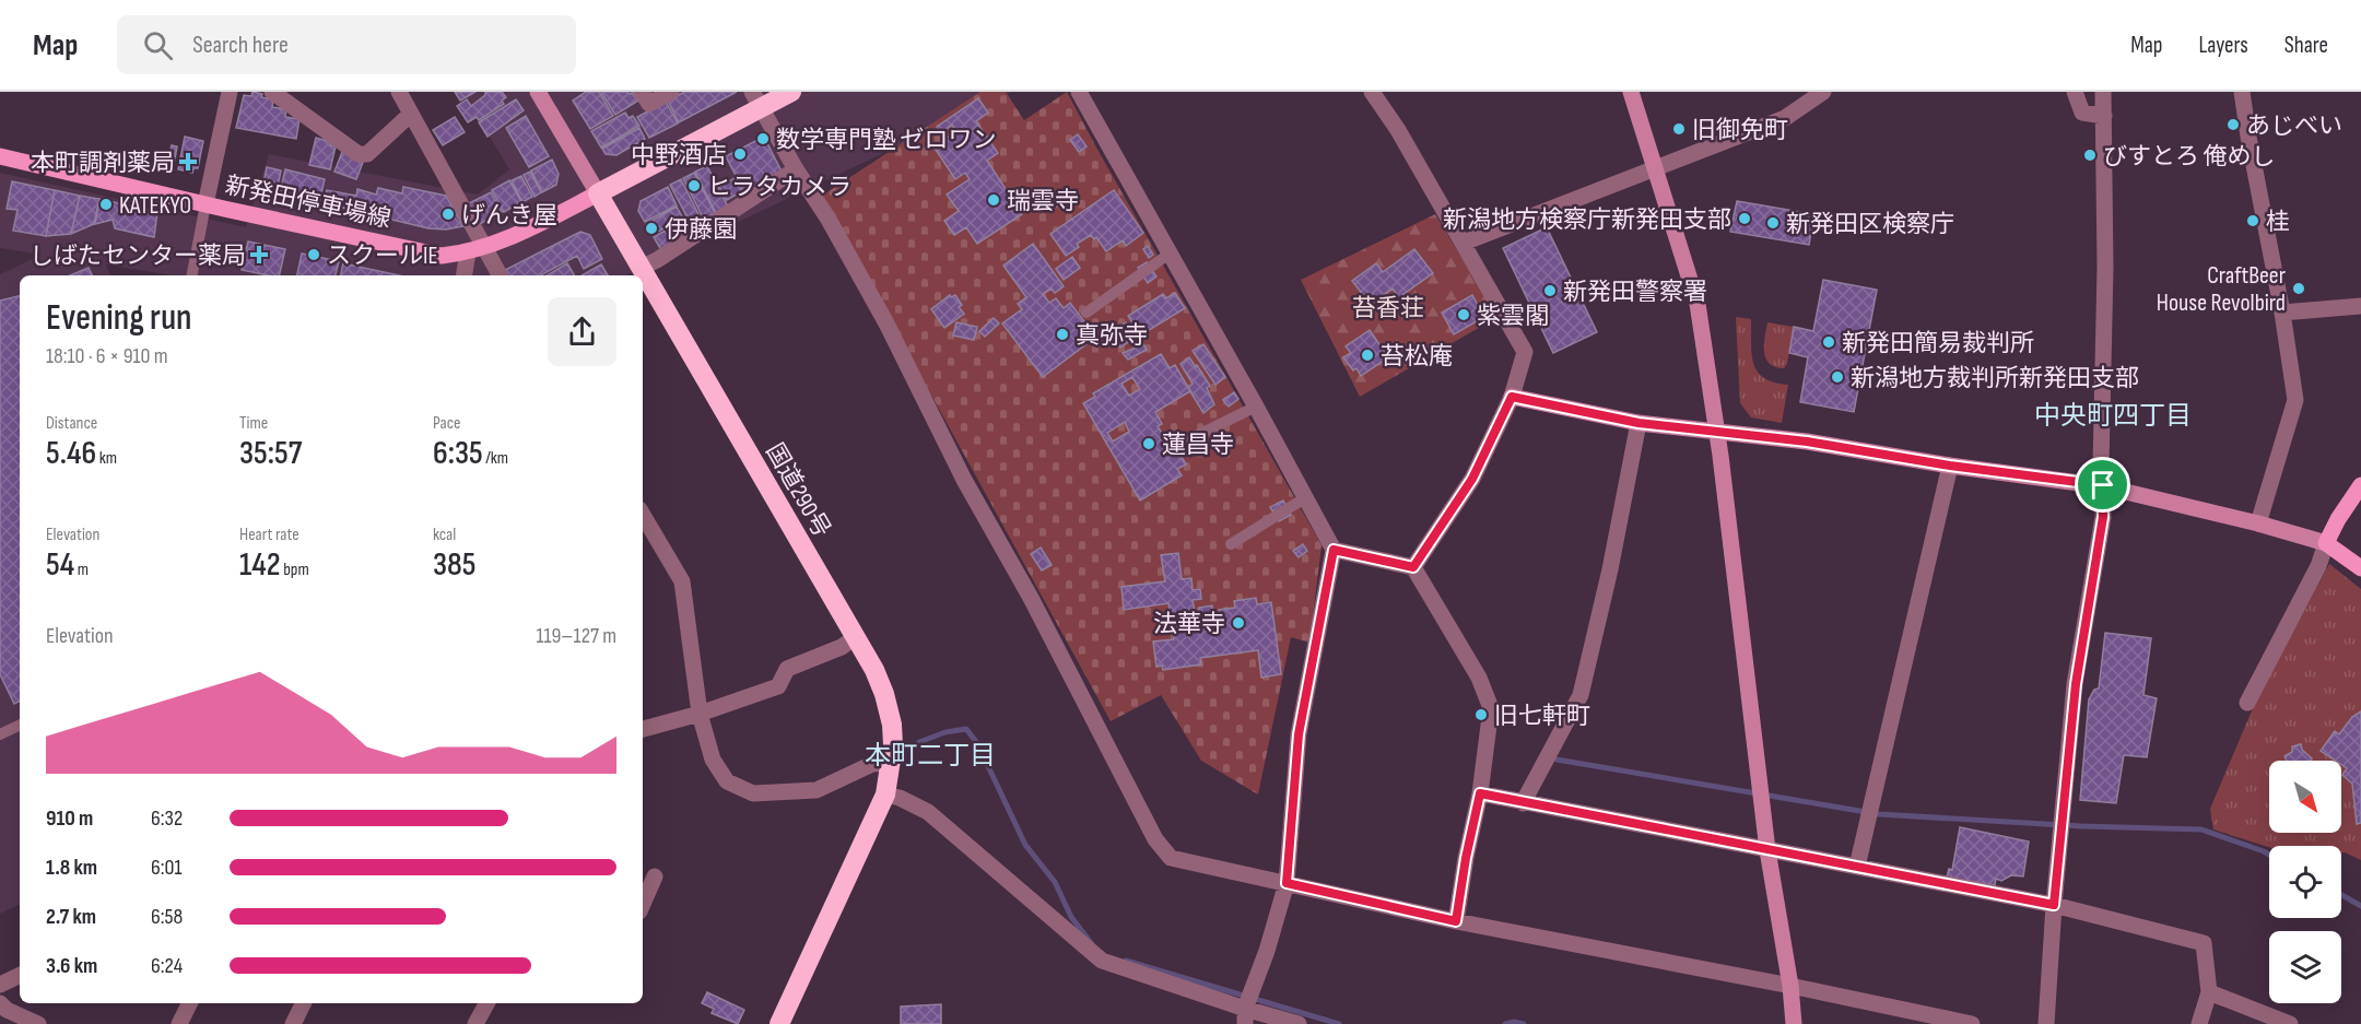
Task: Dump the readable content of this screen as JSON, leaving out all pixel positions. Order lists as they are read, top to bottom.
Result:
{
  "streets": {
    "highway": ["国道290号"],
    "main road": ["新発田停車場線"]
  },
  "crossings": [
    ["新発田停車場線", "国道290号"]
  ],
  "districts": ["中央町四丁目", "本町二丁目"],
  "parks": ["苔香荘"],
  "places": {
    "other": [
      "あじべい",
      "旧御免町",
      "数学専門塾 ゼロワン",
      "中野酒店",
      "びすとろ 俺めし",
      "ヒラタカメラ",
      "瑞雲寺",
      "KATEKYO",
      "げんき屋",
      "新潟地方検察庁新発田支部",
      "桂",
      "新発田区検察庁",
      "伊藤園",
      "スクールIE",
      "CraftBeer House Revolbird",
      "新発田警察署",
      "紫雲閣",
      "真弥寺",
      "新発田簡易裁判所",
      "苔松庵",
      "新潟地方裁判所新発田支部",
      "蓮昌寺",
      "法華寺",
      "旧七軒町"
    ],
    "health": ["本町調剤薬局", "しばたセンター薬局"]
  },
  "north": "bottom right",
  "page": {
    "header": "Map",
    "search": "Search here",
    "nav": ["Map", "Layers", "Share"],
    "heading": ["Evening run", "18:10 · 6 × 910 m"],
    "stats": [
      ["Distance", "5.46 km"],
      ["Time", "35:57"],
      ["Pace", "6:35 /km"],
      ["Elevation", "54 m"],
      ["Heart rate", "142 bpm"],
      ["kcal", "385"]
    ],
    "chart": ["Elevation", "119–127 m"],
    "list": [
      {
        "name": "910 m",
        "note": "6:32"
      },
      {
        "name": "1.8 km",
        "note": "6:01"
      },
      {
        "name": "2.7 km",
        "note": "6:58"
      },
      {
        "name": "3.6 km",
        "note": "6:24"
      }
    ]
  }
}
